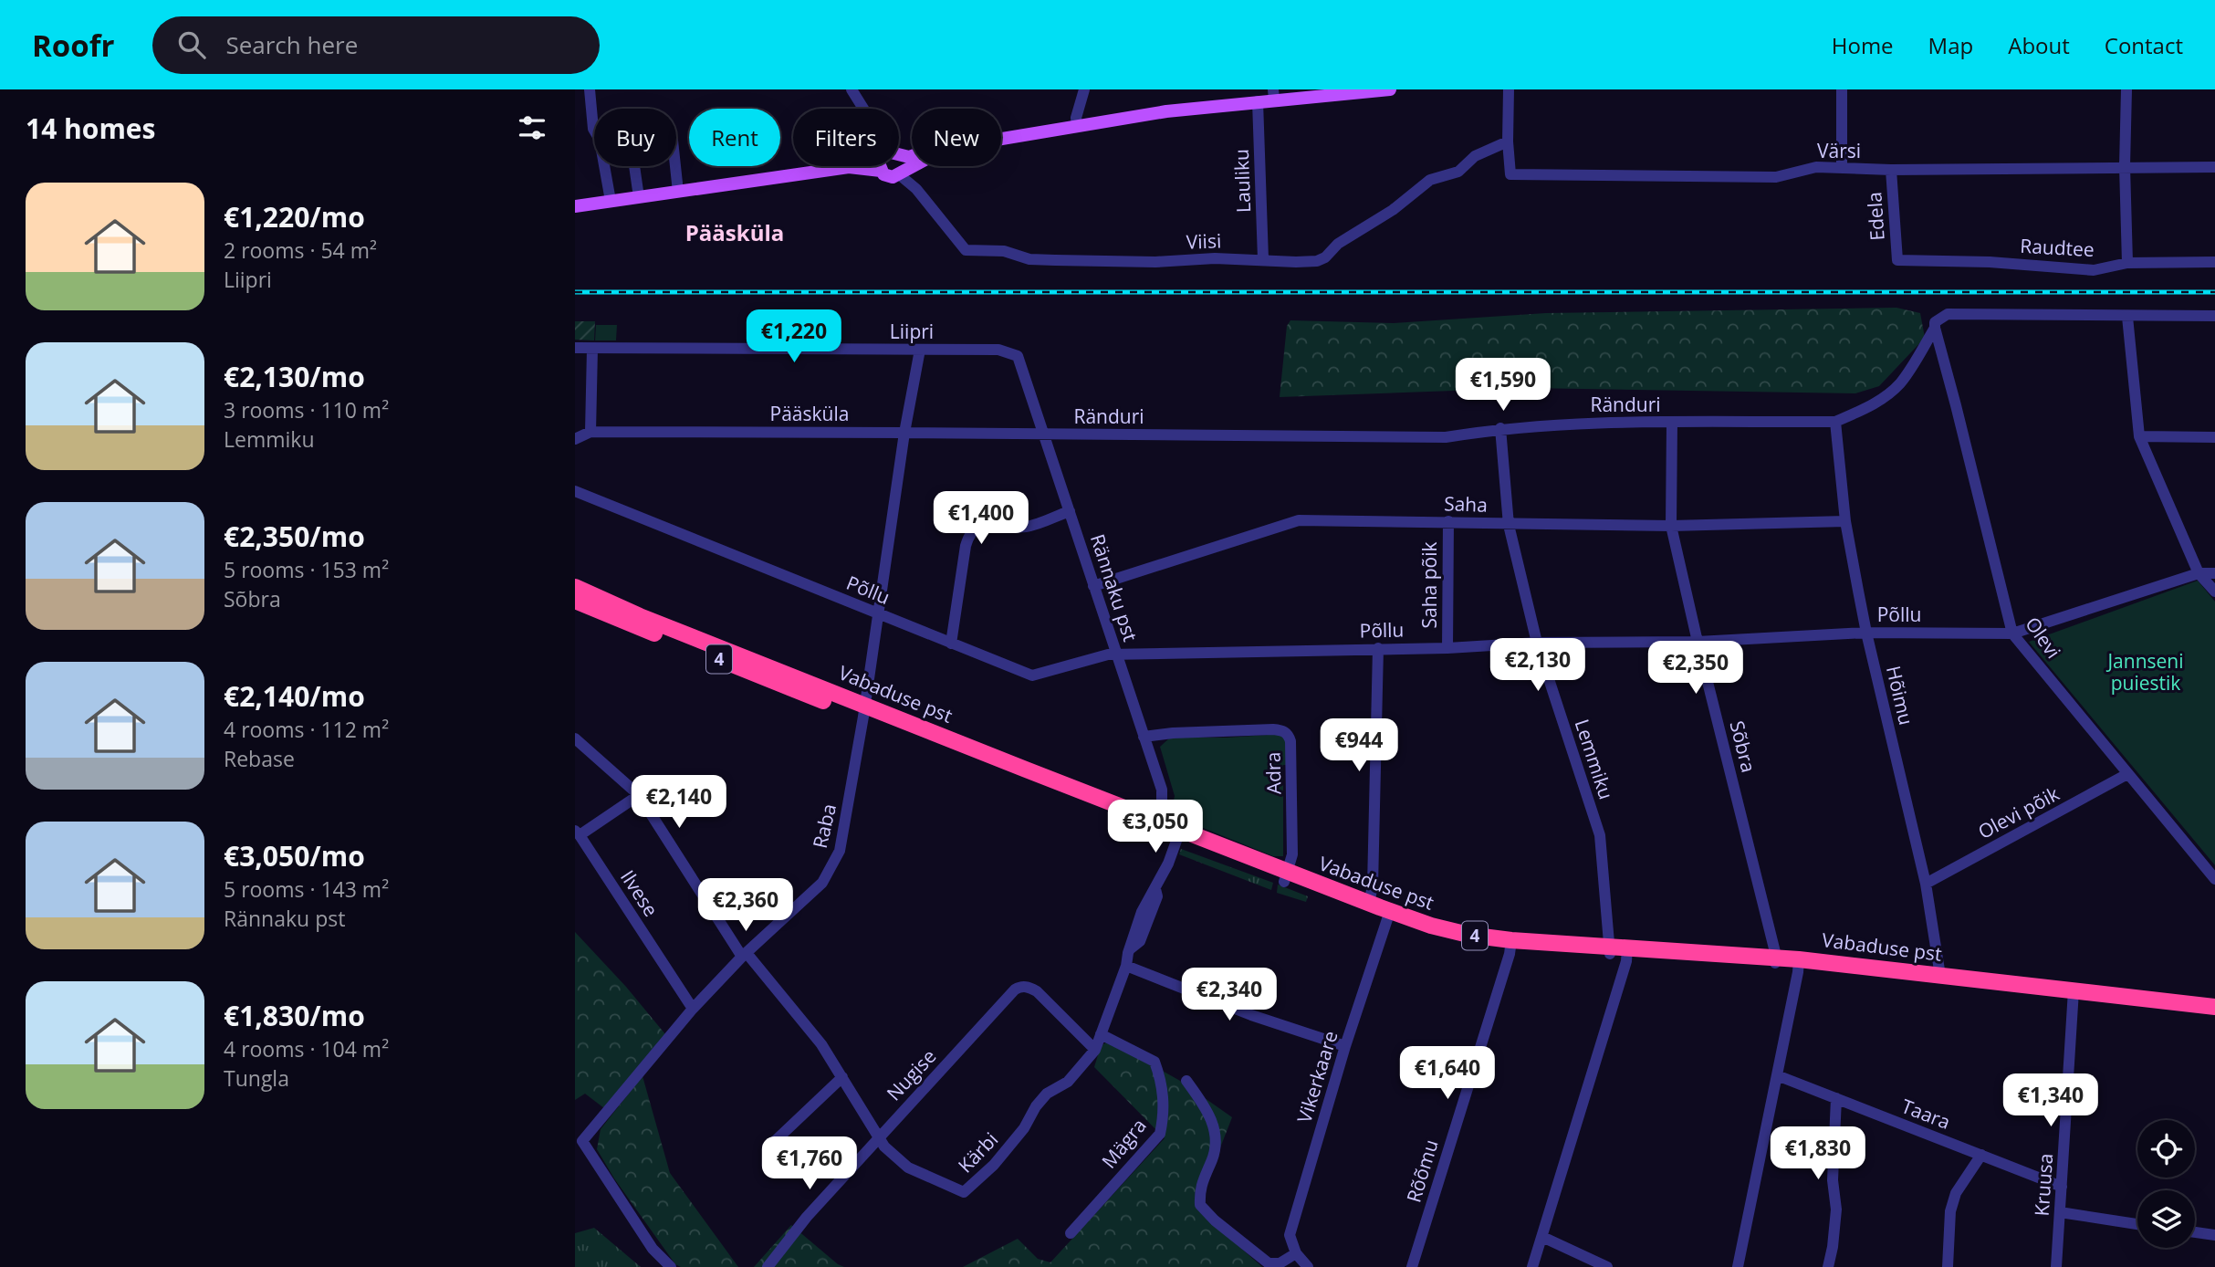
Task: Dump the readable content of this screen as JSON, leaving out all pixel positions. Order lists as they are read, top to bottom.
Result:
{
  "streets": {
    "highway": ["4", "Vabaduse pst"],
    "street": [
      "Värsi",
      "Lauliku",
      "Edela",
      "Viisi",
      "Raudtee",
      "Liipri",
      "Ränduri",
      "Pääsküla",
      "Saha",
      "Saha põik",
      "Rännaku pst",
      "Põllu",
      "Olevi",
      "Hõimu",
      "Sõbra",
      "Lemmiku",
      "Adra",
      "Olevi põik",
      "Raba",
      "Ilvese",
      "Nugise",
      "Vikerkaare",
      "Taara",
      "Mägra",
      "Kärbi",
      "Rõõmu",
      "Kruusa"
    ]
  },
  "crossings": [
    ["Värsi", "Edela"],
    ["Värsi", "Viisi"],
    ["Lauliku", "Viisi"],
    ["Edela", "Raudtee"],
    ["Liipri", "Rännaku pst"],
    ["Liipri", "Raba"],
    ["Ränduri", "Pääsküla"],
    ["Ränduri", "Rännaku pst"],
    ["Ränduri", "Olevi"],
    ["Ränduri", "Hõimu"],
    ["Ränduri", "Sõbra"],
    ["Ränduri", "Lemmiku"],
    ["Pääsküla", "Rännaku pst"],
    ["Pääsküla", "Raba"],
    ["Saha", "Saha põik"],
    ["Saha", "Rännaku pst"],
    ["Saha", "Hõimu"],
    ["Saha", "Sõbra"],
    ["Saha", "Lemmiku"],
    ["Saha põik", "Põllu"],
    ["Rännaku pst", "Põllu"],
    ["Rännaku pst", "Vabaduse pst"],
    ["Rännaku pst", "Adra"],
    ["Põllu", "Olevi"],
    ["Põllu", "Hõimu"],
    ["Põllu", "Sõbra"],
    ["Põllu", "Lemmiku"],
    ["Põllu", "Raba"],
    ["Olevi", "Olevi põik"],
    ["Vabaduse pst", "Hõimu"],
    ["Vabaduse pst", "Sõbra"],
    ["Vabaduse pst", "Lemmiku"],
    ["Vabaduse pst", "Adra"],
    ["Vabaduse pst", "Raba"],
    ["Vabaduse pst", "Vikerkaare"],
    ["Vabaduse pst", "Rõõmu"],
    ["Vabaduse pst", "Kruusa"],
    ["Hõimu", "Olevi põik"],
    ["Raba", "Ilvese"],
    ["Raba", "Kärbi"],
    ["Nugise", "Kärbi"],
    ["Taara", "Kruusa"],
    ["Mägra", "Kärbi"]
  ],
  "districts": ["Pääsküla"],
  "parks": ["Jannseni puiestik"],
  "page": {
    "header": "Roofr",
    "search": "Search here",
    "nav": [
      "Home",
      "Map",
      "About",
      "Contact"
    ],
    "heading": "14 homes",
    "chip": [
      "Buy",
      "Rent",
      "Filters",
      "New"
    ],
    "list": [
      {
        "name": "€1,220/mo",
        "note": "2 rooms · 54 m² · Liipri"
      },
      {
        "name": "€2,130/mo",
        "note": "3 rooms · 110 m² · Lemmiku"
      },
      {
        "name": "€2,350/mo",
        "note": "5 rooms · 153 m² · Sõbra"
      },
      {
        "name": "€2,140/mo",
        "note": "4 rooms · 112 m² · Rebase"
      },
      {
        "name": "€3,050/mo",
        "note": "5 rooms · 143 m² · Rännaku pst"
      },
      {
        "name": "€1,830/mo",
        "note": "4 rooms · 104 m² · Tungla"
      }
    ],
    "price": [
      "€1,220",
      "€1,590",
      "€1,400",
      "€2,130",
      "€2,350",
      "€944",
      "€2,140",
      "€3,050",
      "€2,360",
      "€2,340",
      "€1,640",
      "€1,340",
      "€1,830",
      "€1,760"
    ]
  }
}
